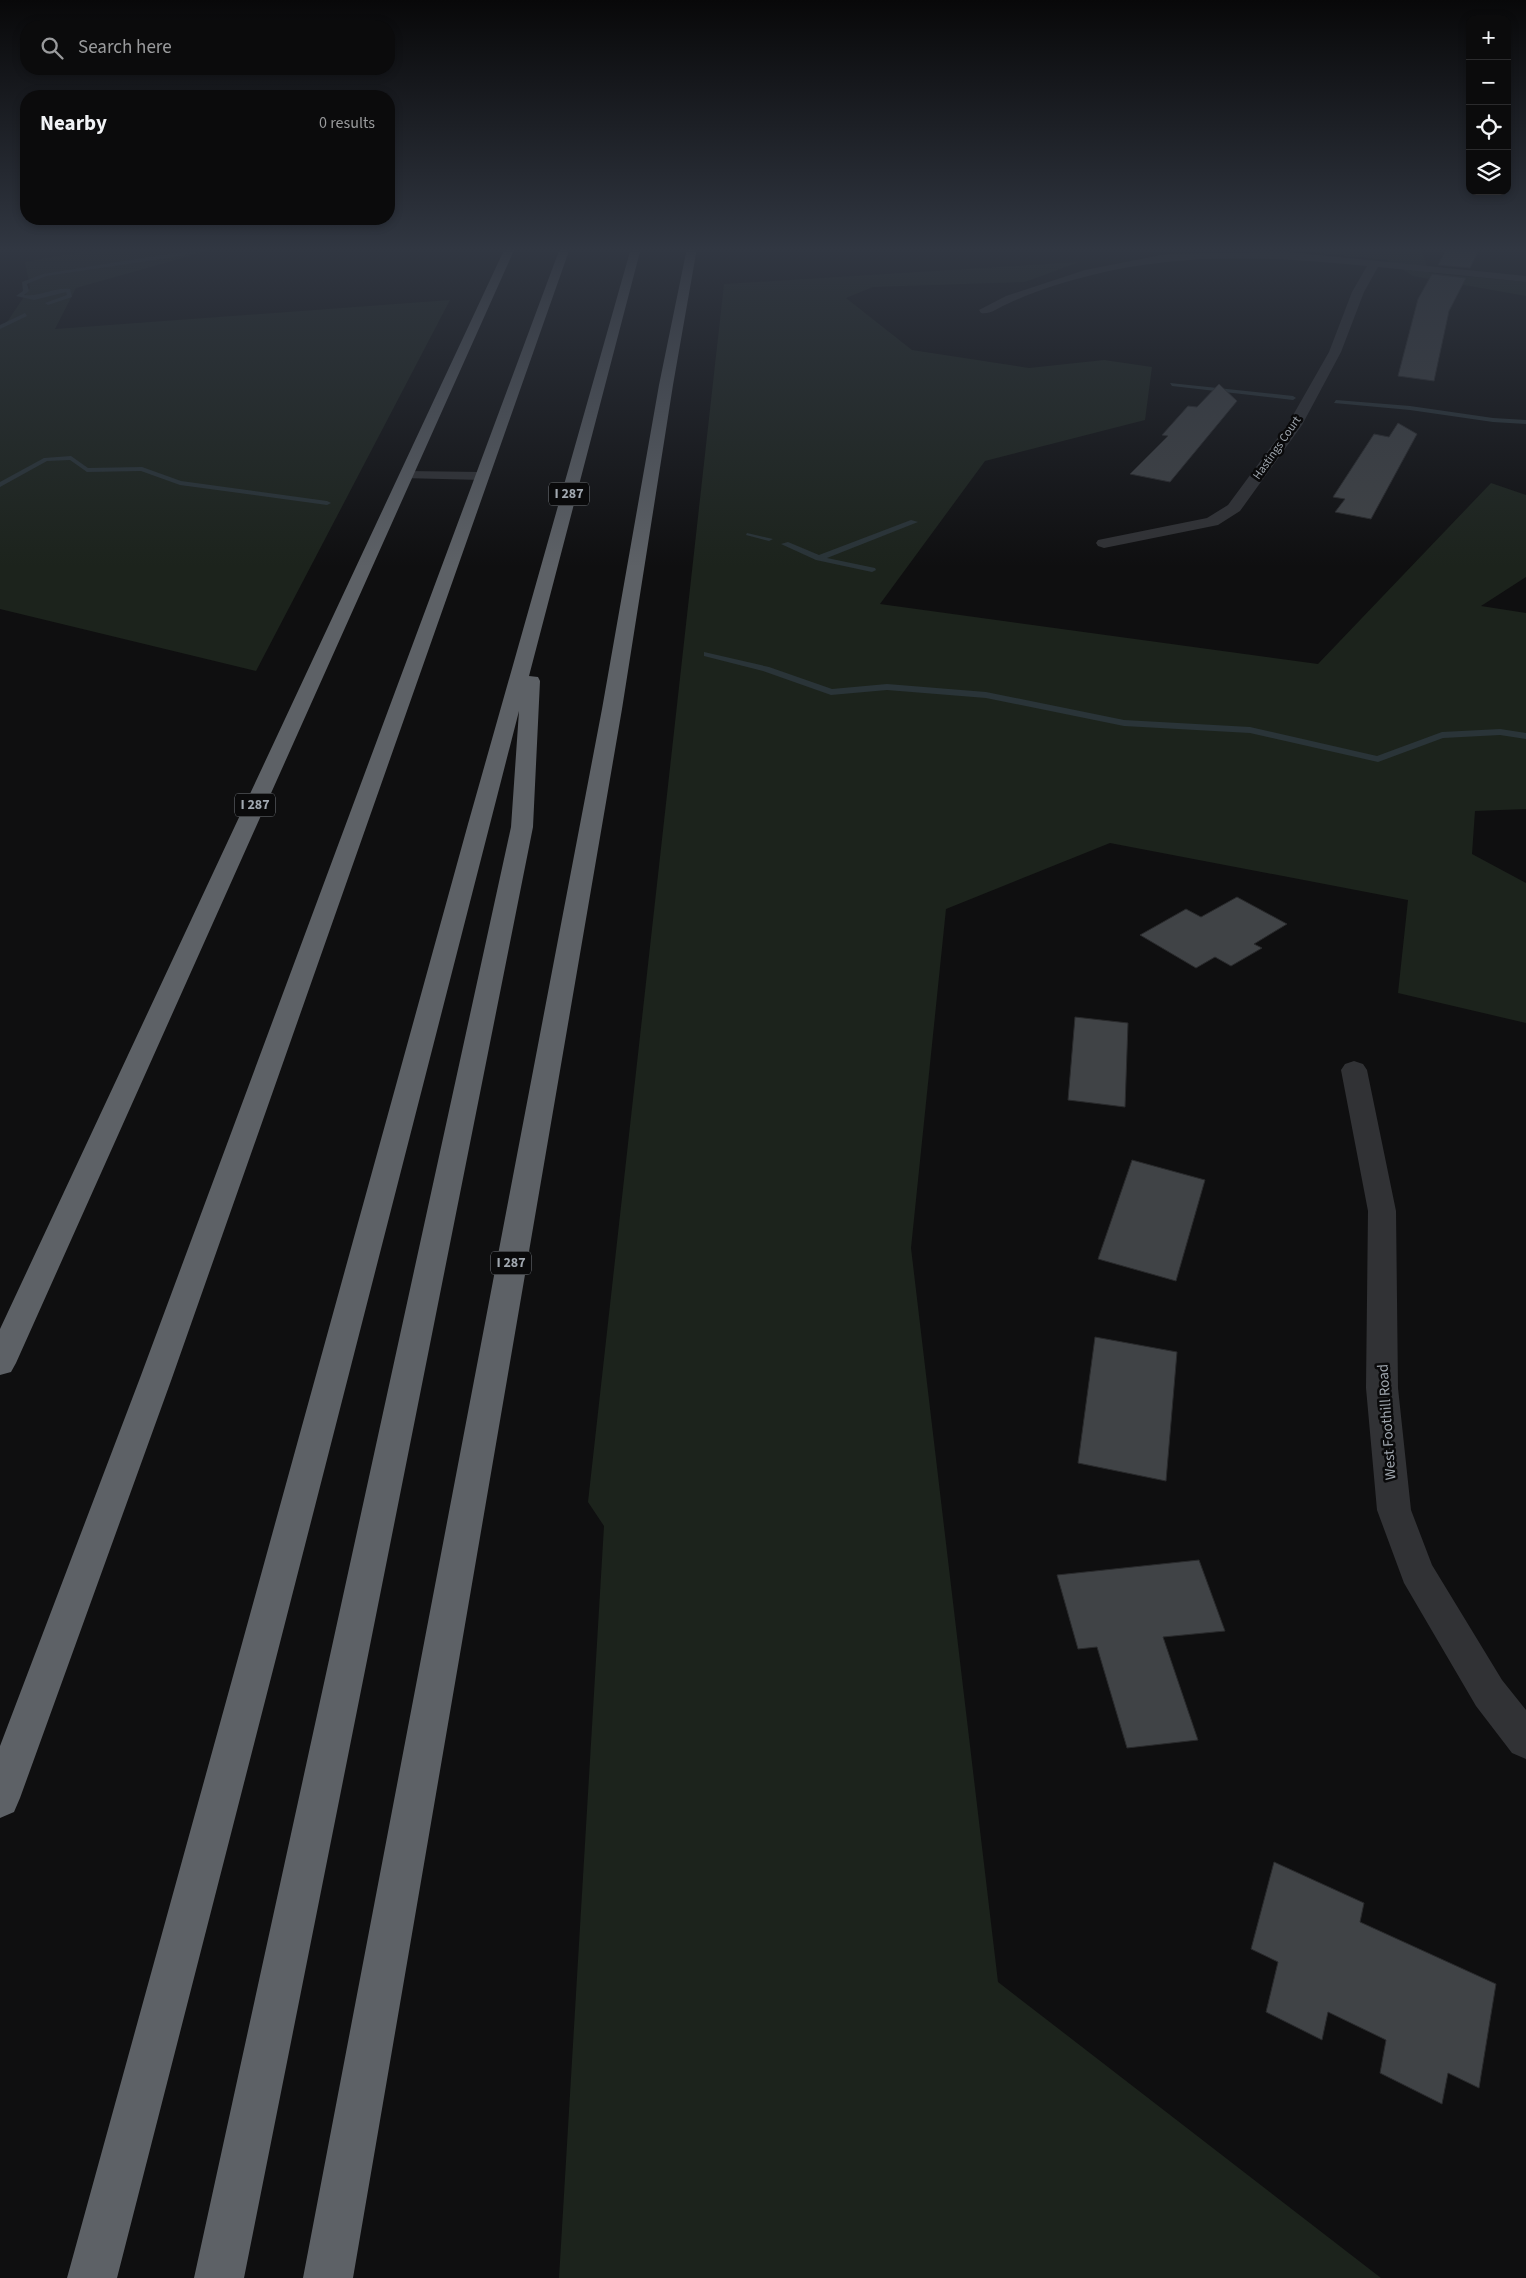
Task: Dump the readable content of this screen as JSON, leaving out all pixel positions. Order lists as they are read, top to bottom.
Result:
{
  "streets": {
    "highway": ["I 287"],
    "street": ["Hastings Court", "West Foothill Road"]
  },
  "page": {
    "map_buttons": ["+", "−"],
    "search": "Search here",
    "heading": ["Nearby", "0 results"]
  }
}
